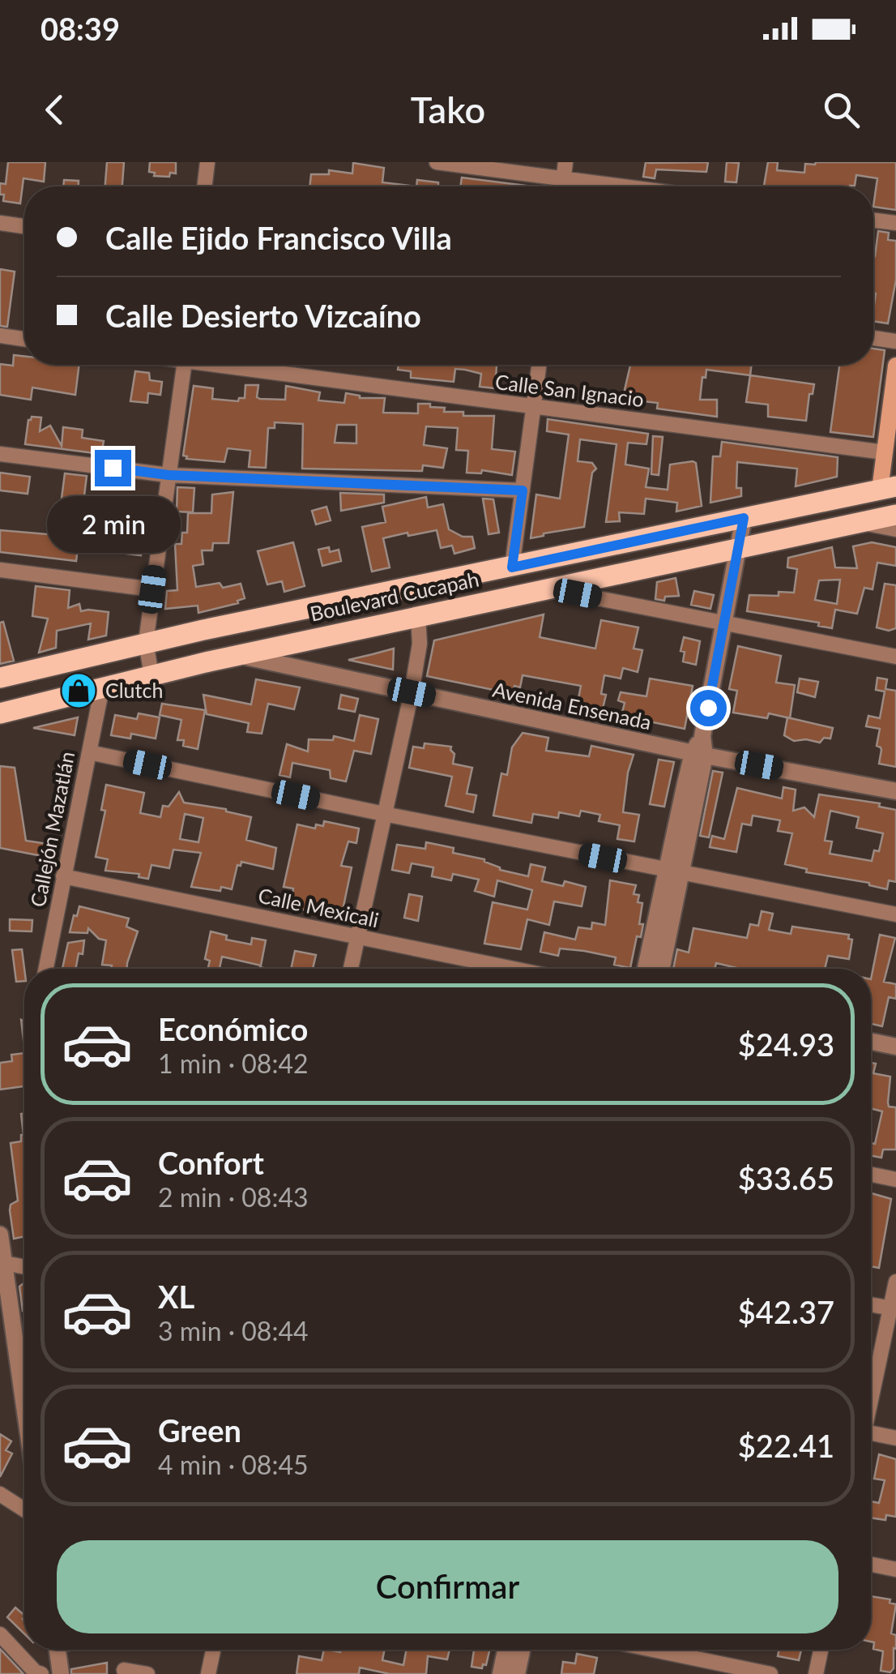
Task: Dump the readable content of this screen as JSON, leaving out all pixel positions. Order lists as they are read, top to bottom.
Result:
{
  "streets": {
    "main road": ["Boulevard Cucapah"],
    "street": [
      "Calle San Ignacio",
      "Avenida Ensenada",
      "Callejón Mazatlán",
      "Calle Mexicali"
    ]
  },
  "crossings": [
    ["Boulevard Cucapah", "Avenida Ensenada"],
    ["Boulevard Cucapah", "Callejón Mazatlán"],
    ["Callejón Mazatlán", "Calle Mexicali"]
  ],
  "places": {
    "shop": ["Clutch"]
  },
  "page": {
    "status": "08:39",
    "header": "Tako",
    "banner": ["Calle Ejido Francisco Villa", "Calle Desierto Vizcaíno"],
    "bubble": "2 min",
    "list": [
      {
        "name": "Económico",
        "note": "1 min · 08:42",
        "value": "$24.93"
      },
      {
        "name": "Confort",
        "note": "2 min · 08:43",
        "value": "$33.65"
      },
      {
        "name": "XL",
        "note": "3 min · 08:44",
        "value": "$42.37"
      },
      {
        "name": "Green",
        "note": "4 min · 08:45",
        "value": "$22.41"
      }
    ],
    "buttons": "Confirmar"
  }
}
